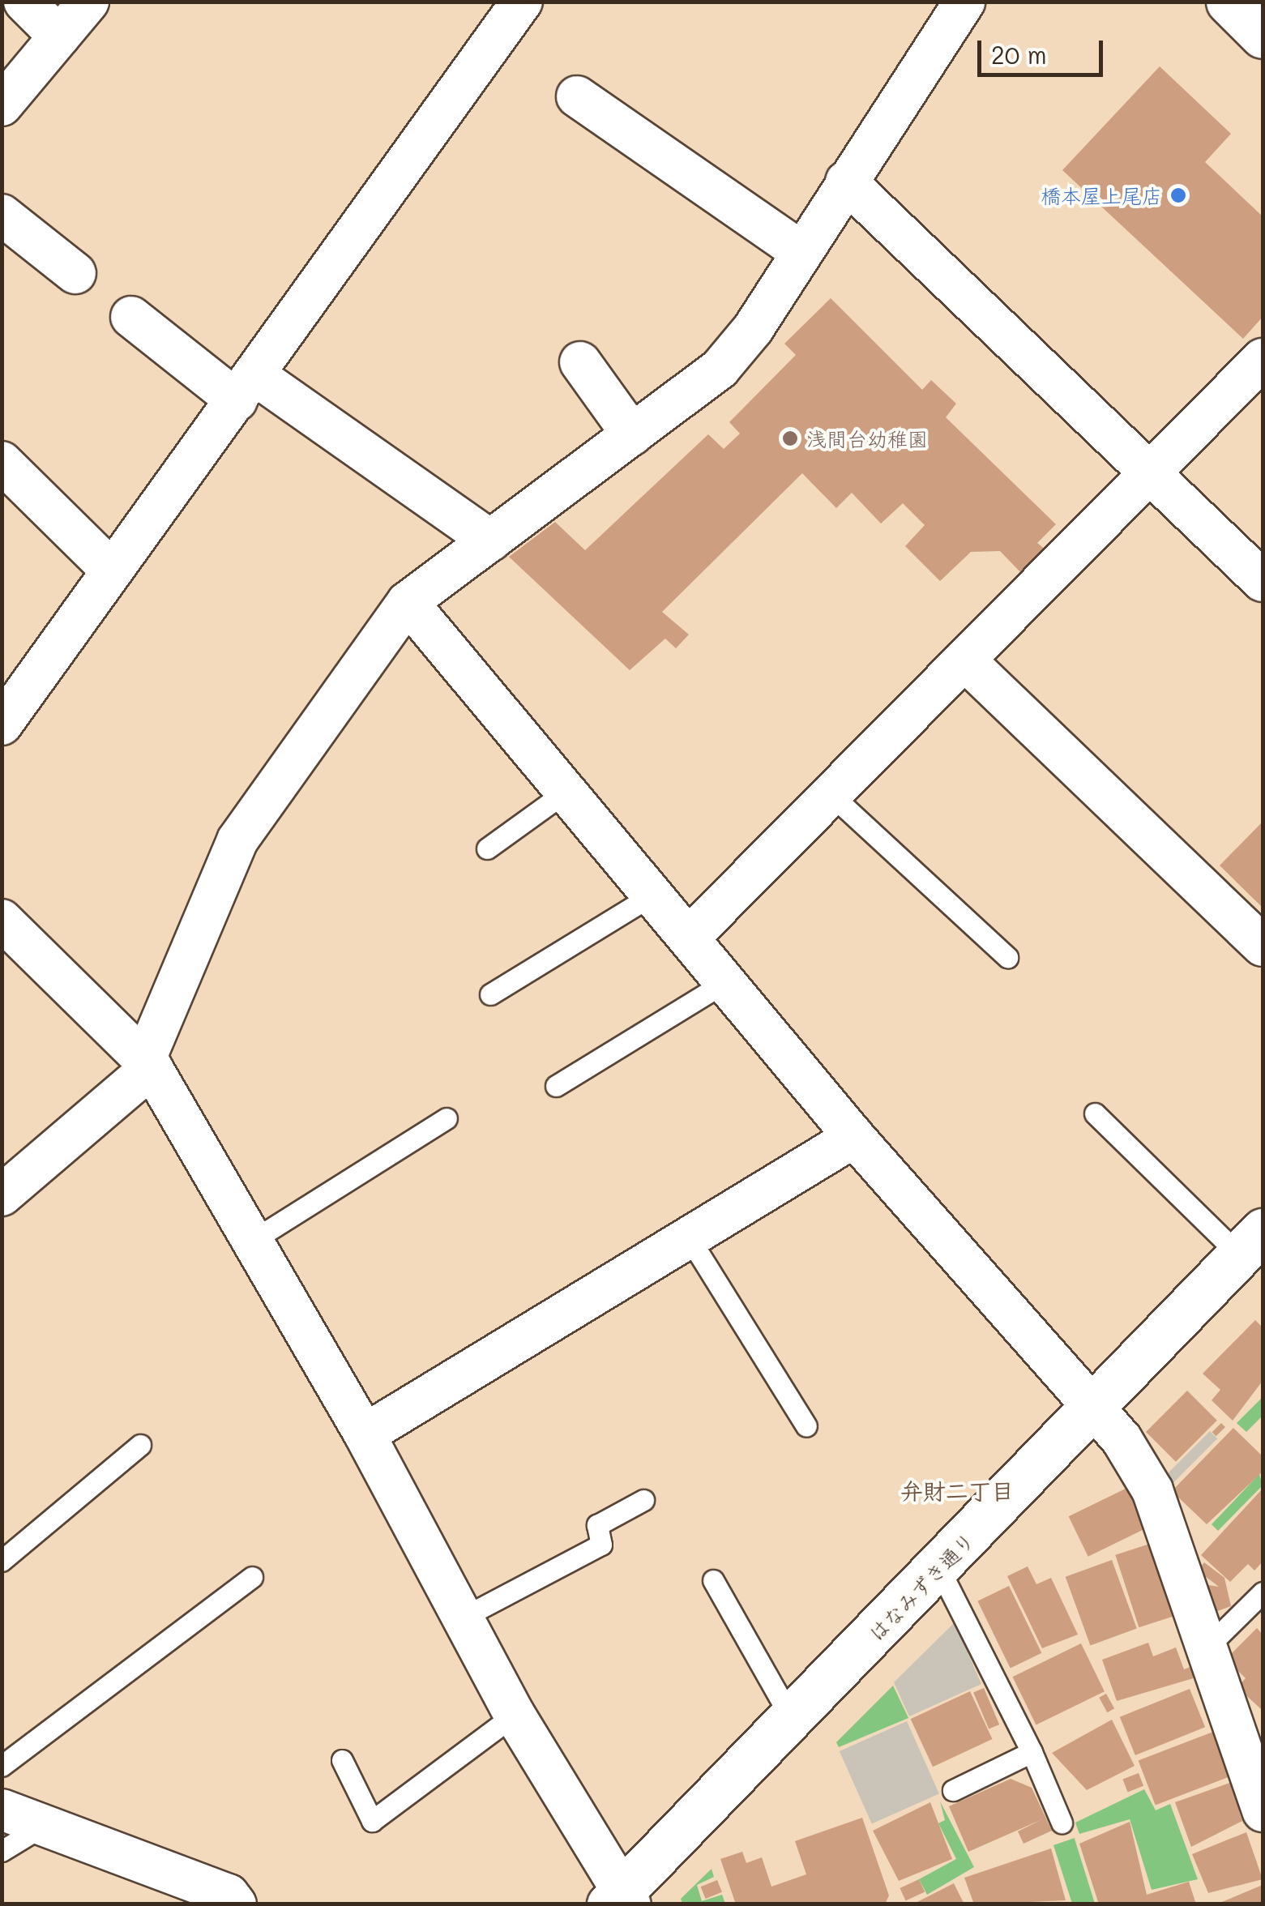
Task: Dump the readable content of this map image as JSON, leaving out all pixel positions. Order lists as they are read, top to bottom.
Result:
{
  "streets": {
    "street": ["はなみずき通り"]
  },
  "districts": ["弁財二丁目"],
  "places": ["橋本屋上尾店", "浅間台幼稚園"],
  "scale_bar": "20 m"
}
